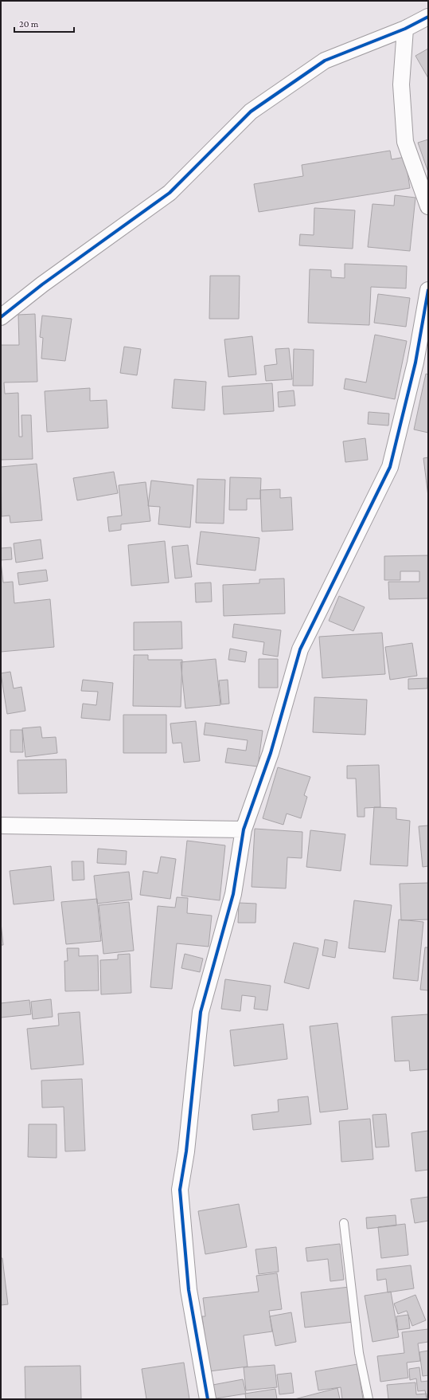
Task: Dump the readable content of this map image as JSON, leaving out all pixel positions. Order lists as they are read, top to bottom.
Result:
{
  "scale_bar": "20 m"
}
